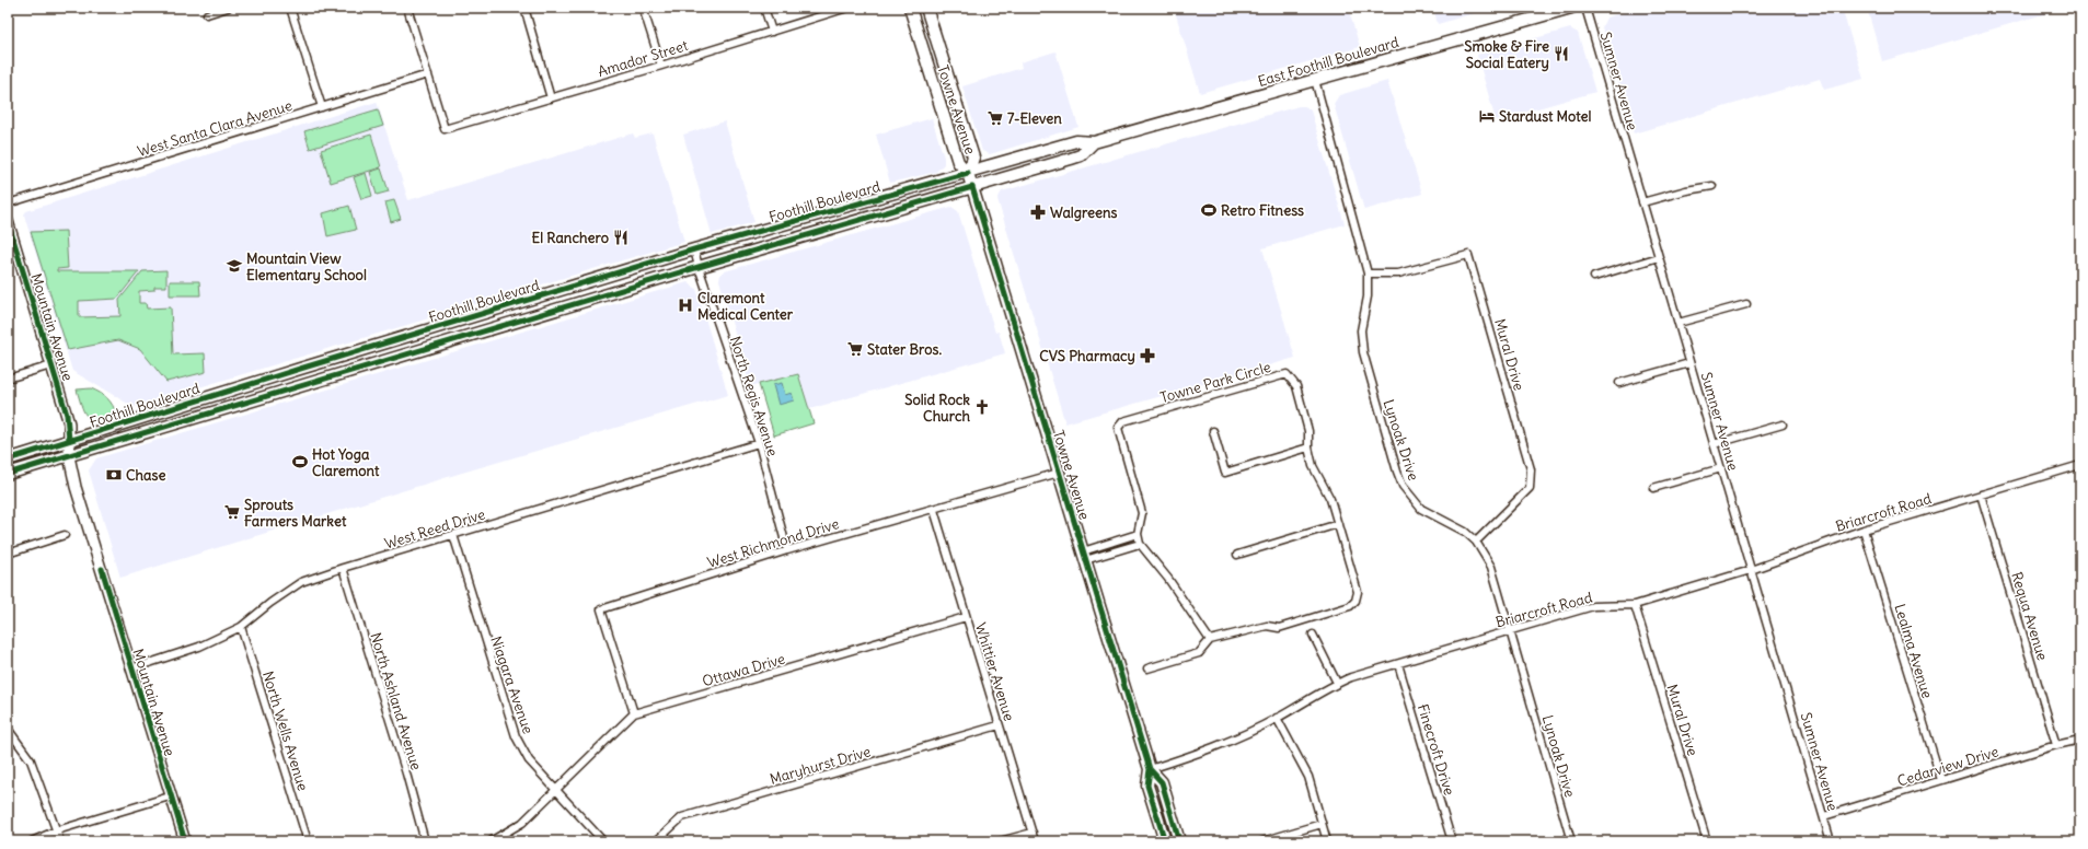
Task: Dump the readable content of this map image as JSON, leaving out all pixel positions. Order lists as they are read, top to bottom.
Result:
{
  "streets": {
    "main road": [
      "East Foothill Boulevard",
      "Towne Avenue",
      "Foothill Boulevard",
      "Mountain Avenue"
    ],
    "street": [
      "Amador Street",
      "Sumner Avenue",
      "West Santa Clara Avenue",
      "Mural Drive",
      "Towne Park Circle",
      "North Regis Avenue",
      "Lynoak Drive",
      "Briarcroft Road",
      "West Reed Drive",
      "West Richmond Drive",
      "Requa Avenue",
      "Lealma Avenue",
      "Ottawa Drive",
      "Whittier Avenue",
      "Niagara Avenue",
      "North Ashland Avenue",
      "North Wells Avenue",
      "Finecroft Drive",
      "Maryhurst Drive",
      "Cedarview Drive"
    ]
  },
  "crossings": [
    ["Amador Street", "West Santa Clara Avenue"],
    ["East Foothill Boulevard", "Towne Avenue"],
    ["East Foothill Boulevard", "Foothill Boulevard"],
    ["East Foothill Boulevard", "Lynoak Drive"],
    ["Sumner Avenue", "Briarcroft Road"],
    ["Sumner Avenue", "Cedarview Drive"],
    ["Towne Avenue", "Foothill Boulevard"],
    ["Towne Avenue", "Briarcroft Road"],
    ["Towne Avenue", "West Richmond Drive"],
    ["Foothill Boulevard", "Mountain Avenue"],
    ["Foothill Boulevard", "North Regis Avenue"],
    ["Mountain Avenue", "West Reed Drive"],
    ["Mural Drive", "Lynoak Drive"],
    ["Mural Drive", "Briarcroft Road"],
    ["North Regis Avenue", "West Reed Drive"],
    ["North Regis Avenue", "West Richmond Drive"],
    ["Lynoak Drive", "Briarcroft Road"],
    ["Briarcroft Road", "Requa Avenue"],
    ["Briarcroft Road", "Lealma Avenue"],
    ["Briarcroft Road", "Finecroft Drive"],
    ["West Reed Drive", "Niagara Avenue"],
    ["West Reed Drive", "North Ashland Avenue"],
    ["West Reed Drive", "North Wells Avenue"],
    ["West Richmond Drive", "Ottawa Drive"],
    ["West Richmond Drive", "Whittier Avenue"],
    ["Requa Avenue", "Cedarview Drive"],
    ["Lealma Avenue", "Cedarview Drive"],
    ["Ottawa Drive", "Whittier Avenue"],
    ["Ottawa Drive", "Niagara Avenue"],
    ["Whittier Avenue", "Maryhurst Drive"]
  ],
  "places": {
    "restaurant": ["Smoke & Fire Social Eatery", "El Ranchero"],
    "hotel": ["Stardust Motel"],
    "supermarket": ["7-Eleven", "Stater Bros.", "Sprouts Farmers Market"],
    "sports": ["Retro Fitness", "Hot Yoga Claremont"],
    "pharmacy": ["Walgreens", "CVS Pharmacy"],
    "school or university": ["Mountain View Elementary School"],
    "hospital": ["Claremont Medical Center"],
    "church": ["Solid Rock Church"],
    "bank": ["Chase"]
  }
}
